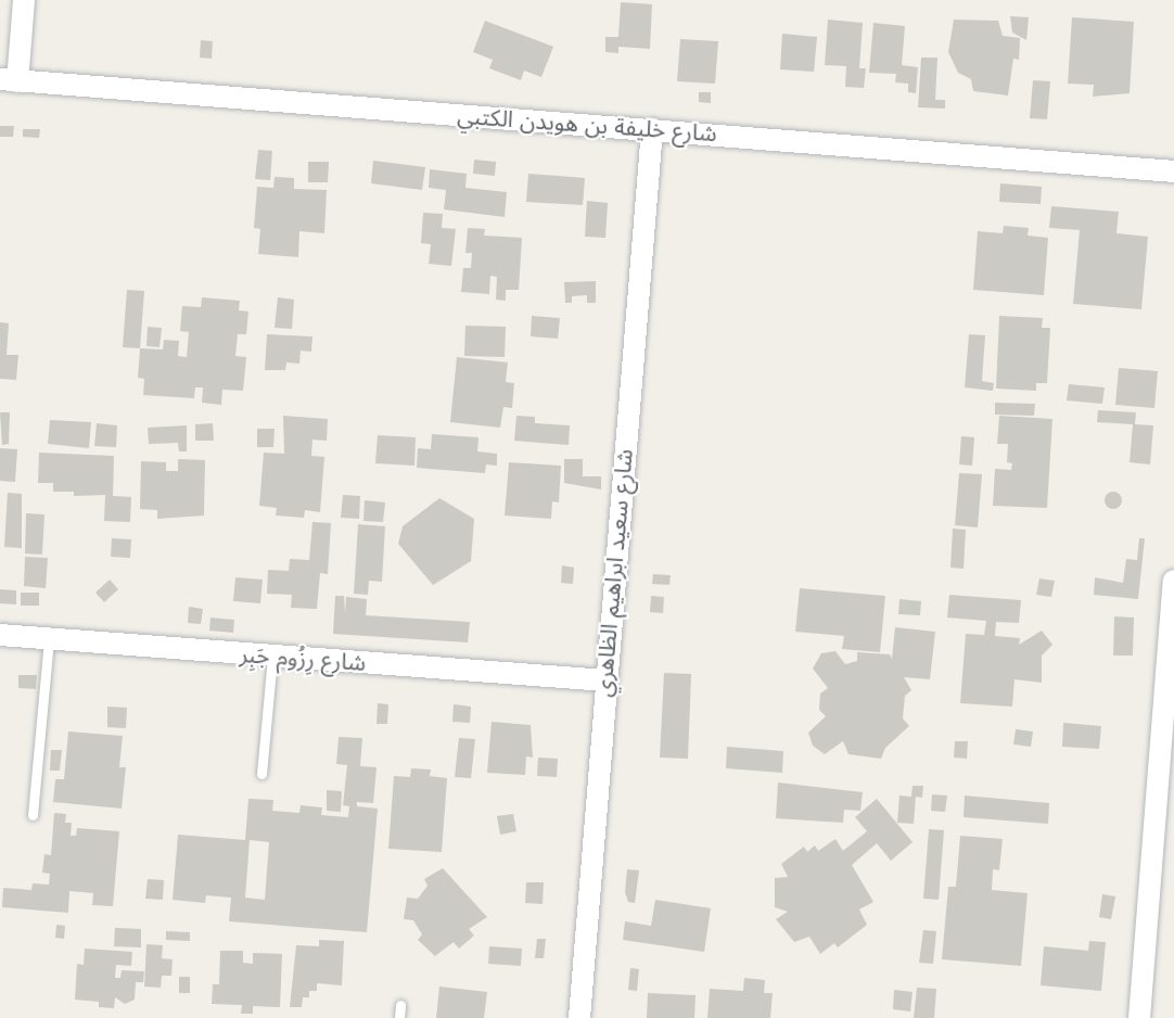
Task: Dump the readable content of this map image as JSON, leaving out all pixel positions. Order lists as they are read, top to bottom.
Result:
{
  "streets": {
    "street": ["شارع خليفة بن هويدن الكتبي", "شارع سعيد ابراهيم الظاهري", "شارع رِزُوم جَبِر"]
  },
  "crossings": [
    ["شارع خليفة بن هويدن الكتبي", "شارع سعيد ابراهيم الظاهري"],
    ["شارع سعيد ابراهيم الظاهري", "شارع رِزُوم جَبِر"]
  ]
}
